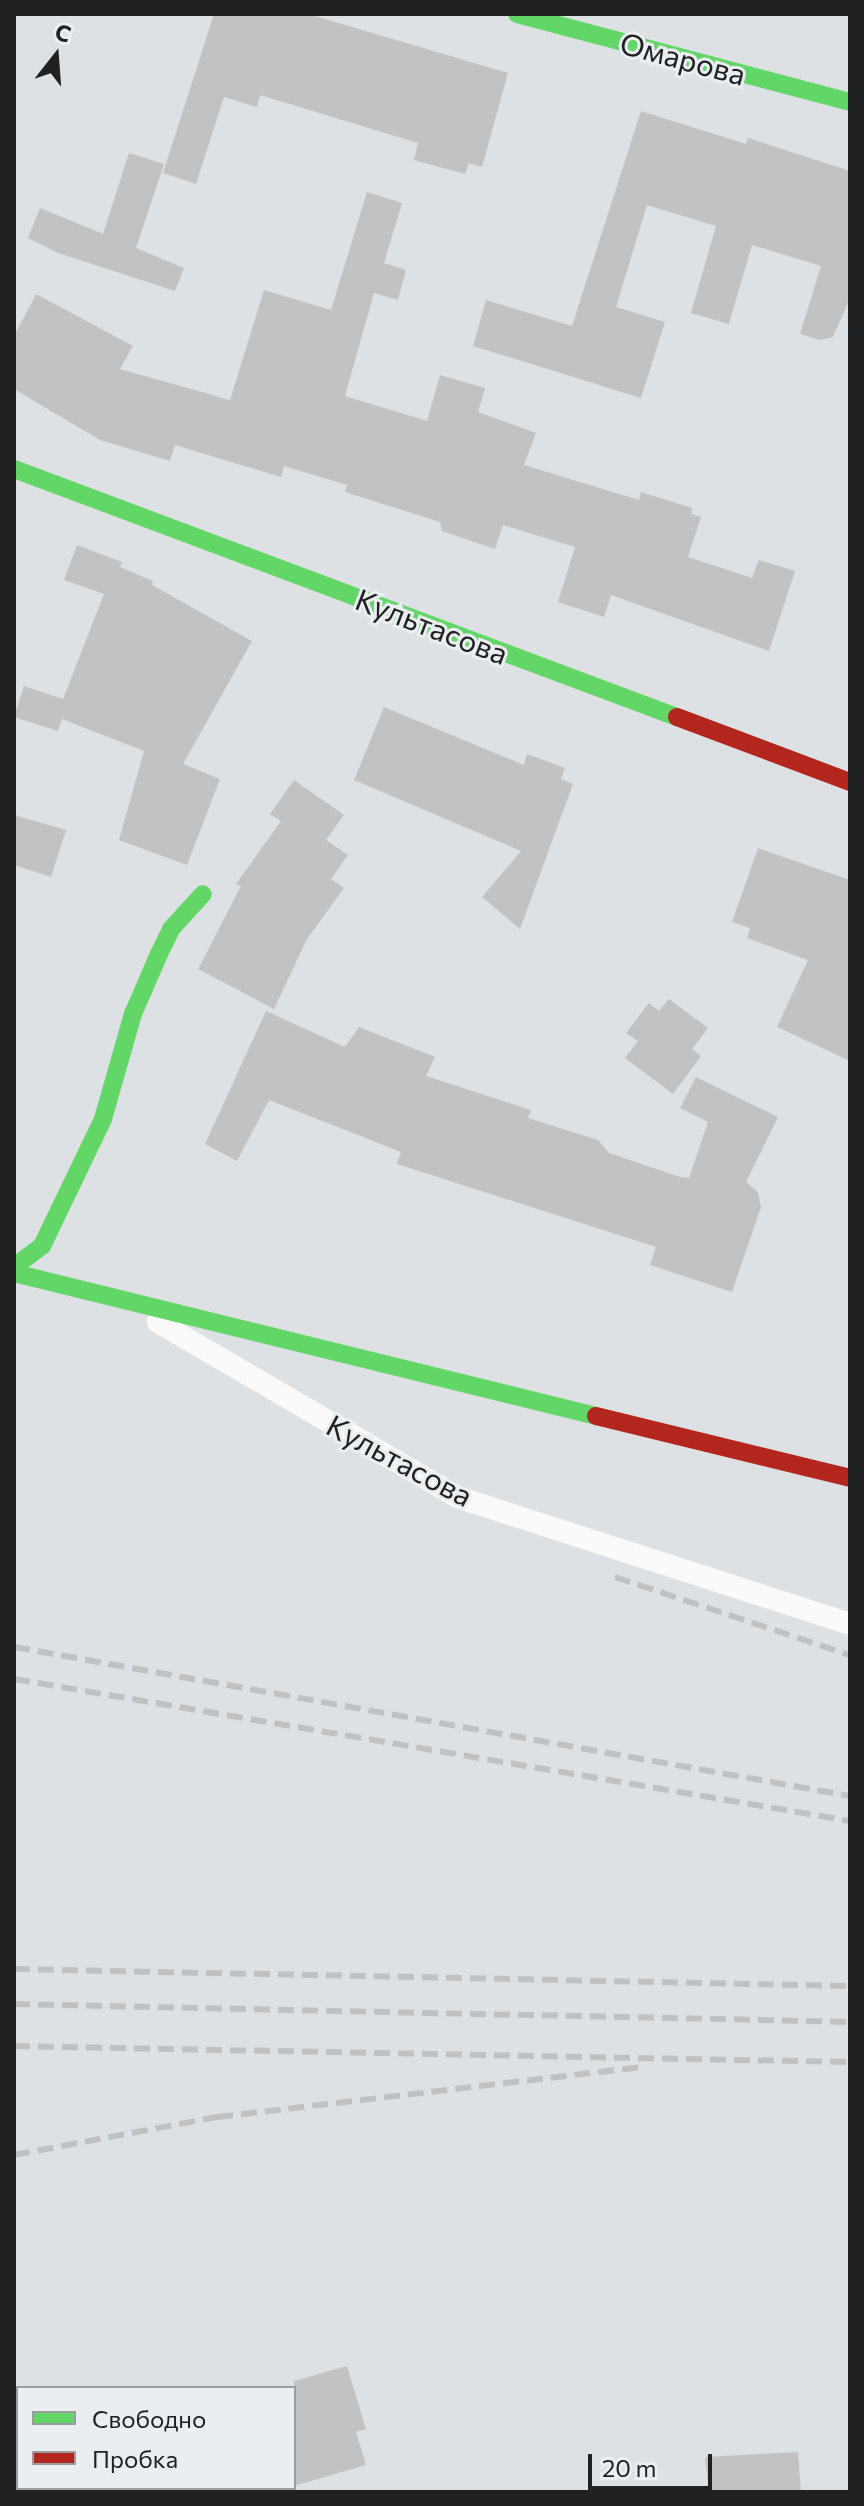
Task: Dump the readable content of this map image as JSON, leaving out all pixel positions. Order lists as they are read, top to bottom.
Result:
{
  "streets": {
    "street": ["Омарова", "Культасова"]
  },
  "legend": ["Свободно", "Пробка"],
  "scale_bar": "20 m",
  "north": "top"
}
